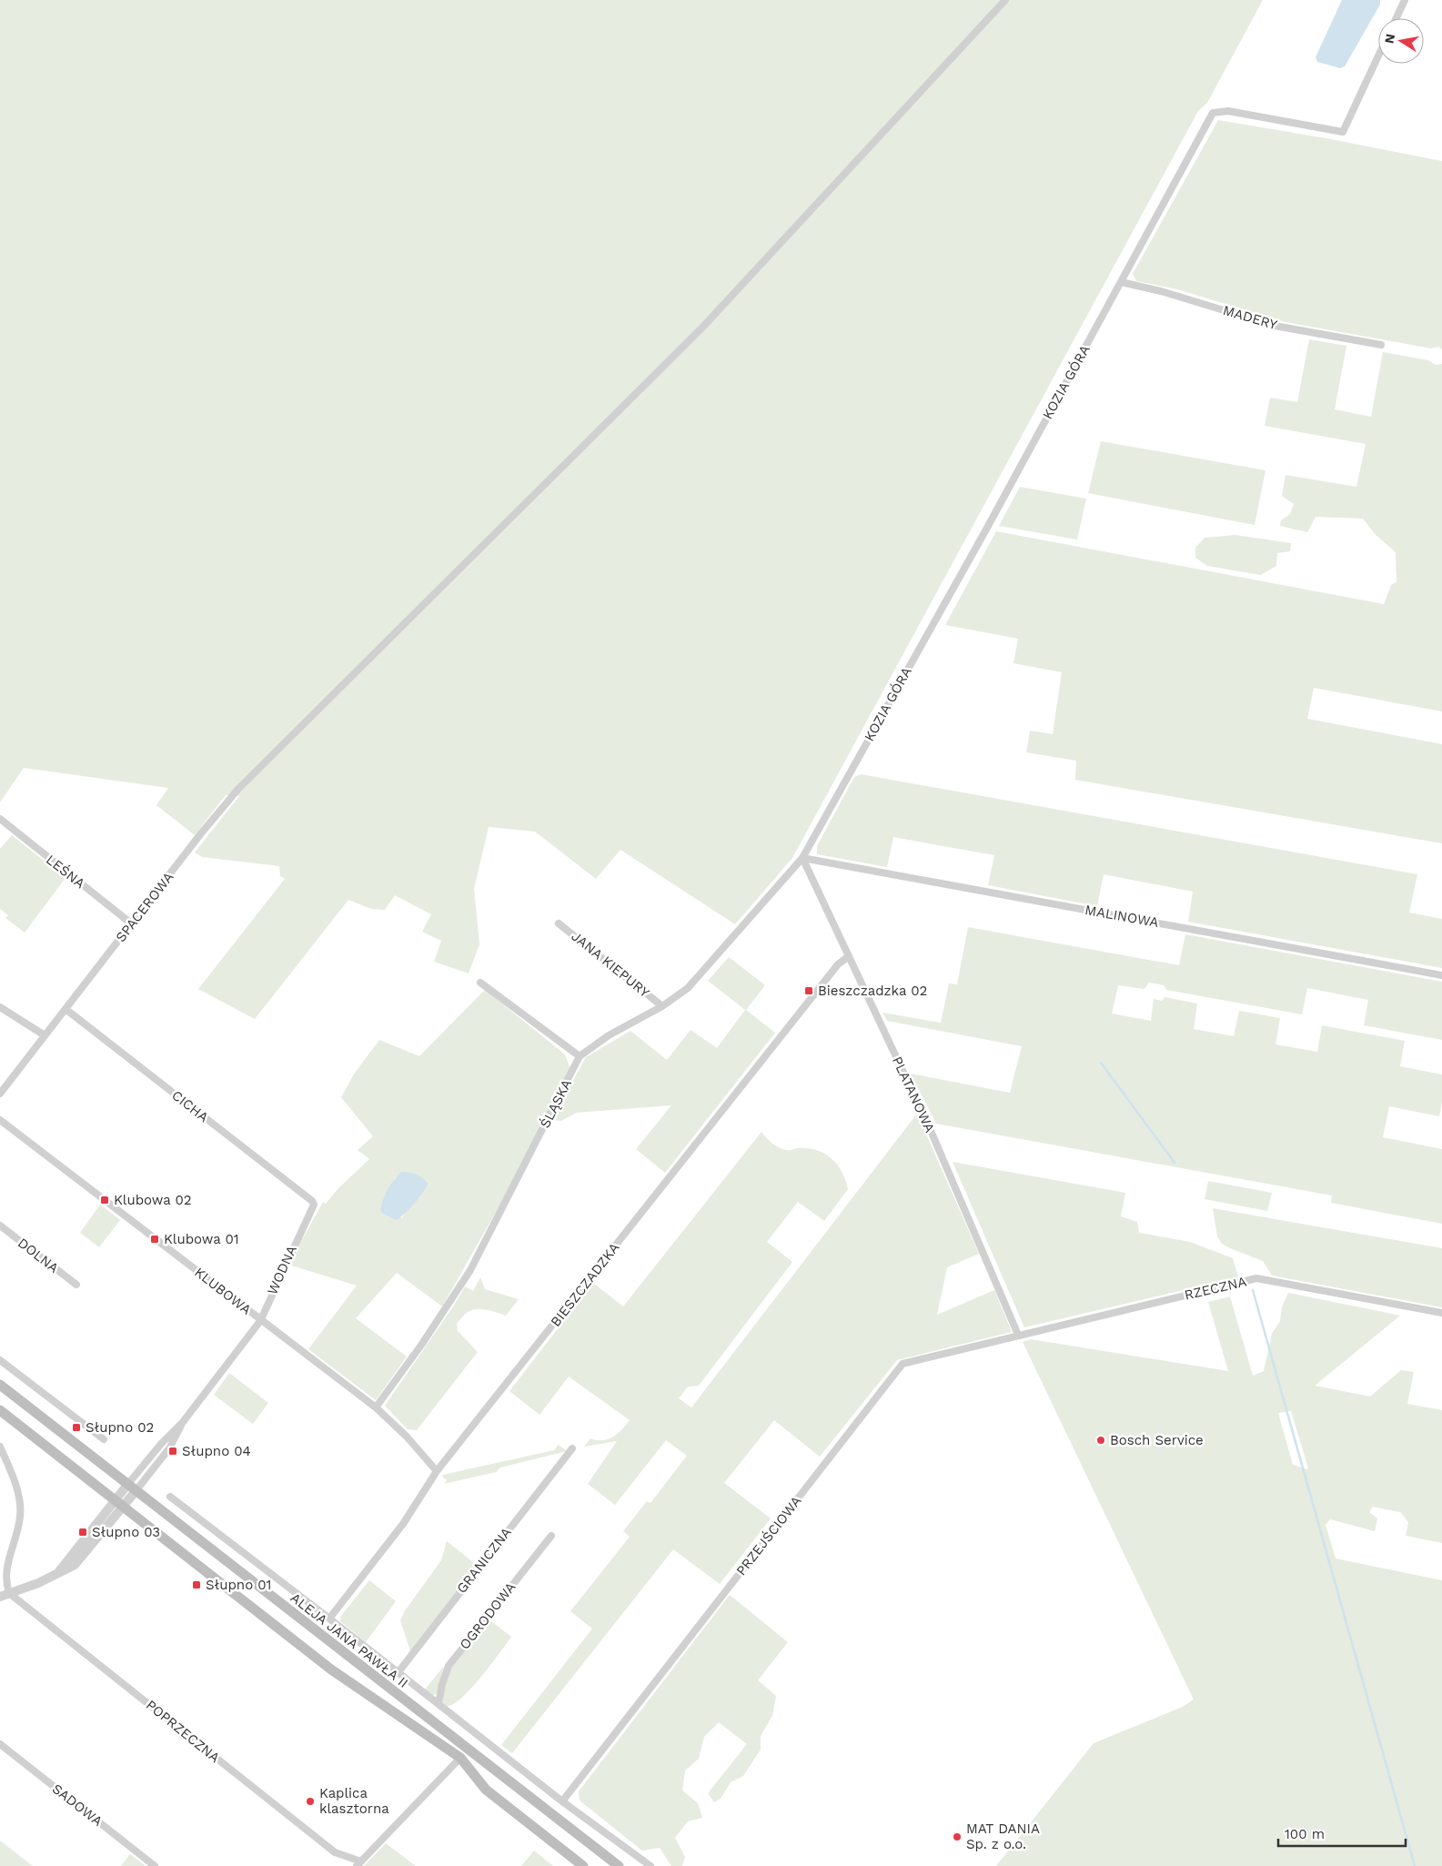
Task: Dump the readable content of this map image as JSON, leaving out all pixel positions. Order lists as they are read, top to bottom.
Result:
{
  "streets": {
    "main road": ["ALEJA JANA PAWŁA II"],
    "street": [
      "MADERY",
      "KOZIA GÓRA",
      "LEŚNA",
      "SPACEROWA",
      "MALINOWA",
      "JANA KIEPURY",
      "PLATANOWA",
      "ŚLĄSKA",
      "CICHA",
      "DOLNA",
      "WODNA",
      "BIESZCZADZKA",
      "RZECZNA",
      "KLUBOWA",
      "PRZEJŚCIOWA",
      "GRANICZNA",
      "OGRODOWA",
      "POPRZECZNA",
      "SADOWA"
    ]
  },
  "crossings": [
    ["MADERY", "KOZIA GÓRA"],
    ["KOZIA GÓRA", "MALINOWA"],
    ["KOZIA GÓRA", "PLATANOWA"],
    ["KOZIA GÓRA", "ŚLĄSKA"],
    ["LEŚNA", "SPACEROWA"],
    ["SPACEROWA", "CICHA"],
    ["MALINOWA", "PLATANOWA"],
    ["MALINOWA", "ŚLĄSKA"],
    ["JANA KIEPURY", "ŚLĄSKA"],
    ["PLATANOWA", "ŚLĄSKA"],
    ["PLATANOWA", "BIESZCZADZKA"],
    ["PLATANOWA", "RZECZNA"],
    ["PLATANOWA", "PRZEJŚCIOWA"],
    ["ŚLĄSKA", "KLUBOWA"],
    ["CICHA", "WODNA"],
    ["WODNA", "KLUBOWA"],
    ["WODNA", "ALEJA JANA PAWŁA II"],
    ["BIESZCZADZKA", "KLUBOWA"],
    ["RZECZNA", "PRZEJŚCIOWA"]
  ],
  "places": {
    "transit": [
      "Bieszczadzka 02",
      "Klubowa 02",
      "Klubowa 01",
      "Słupno 02",
      "Słupno 04",
      "Słupno 03",
      "Słupno 01"
    ],
    "other": ["Bosch Service", "Kaplica klasztorna", "MAT DANIA Sp. z o.o."]
  },
  "scale_bar": "100 m",
  "north": "left"
}
